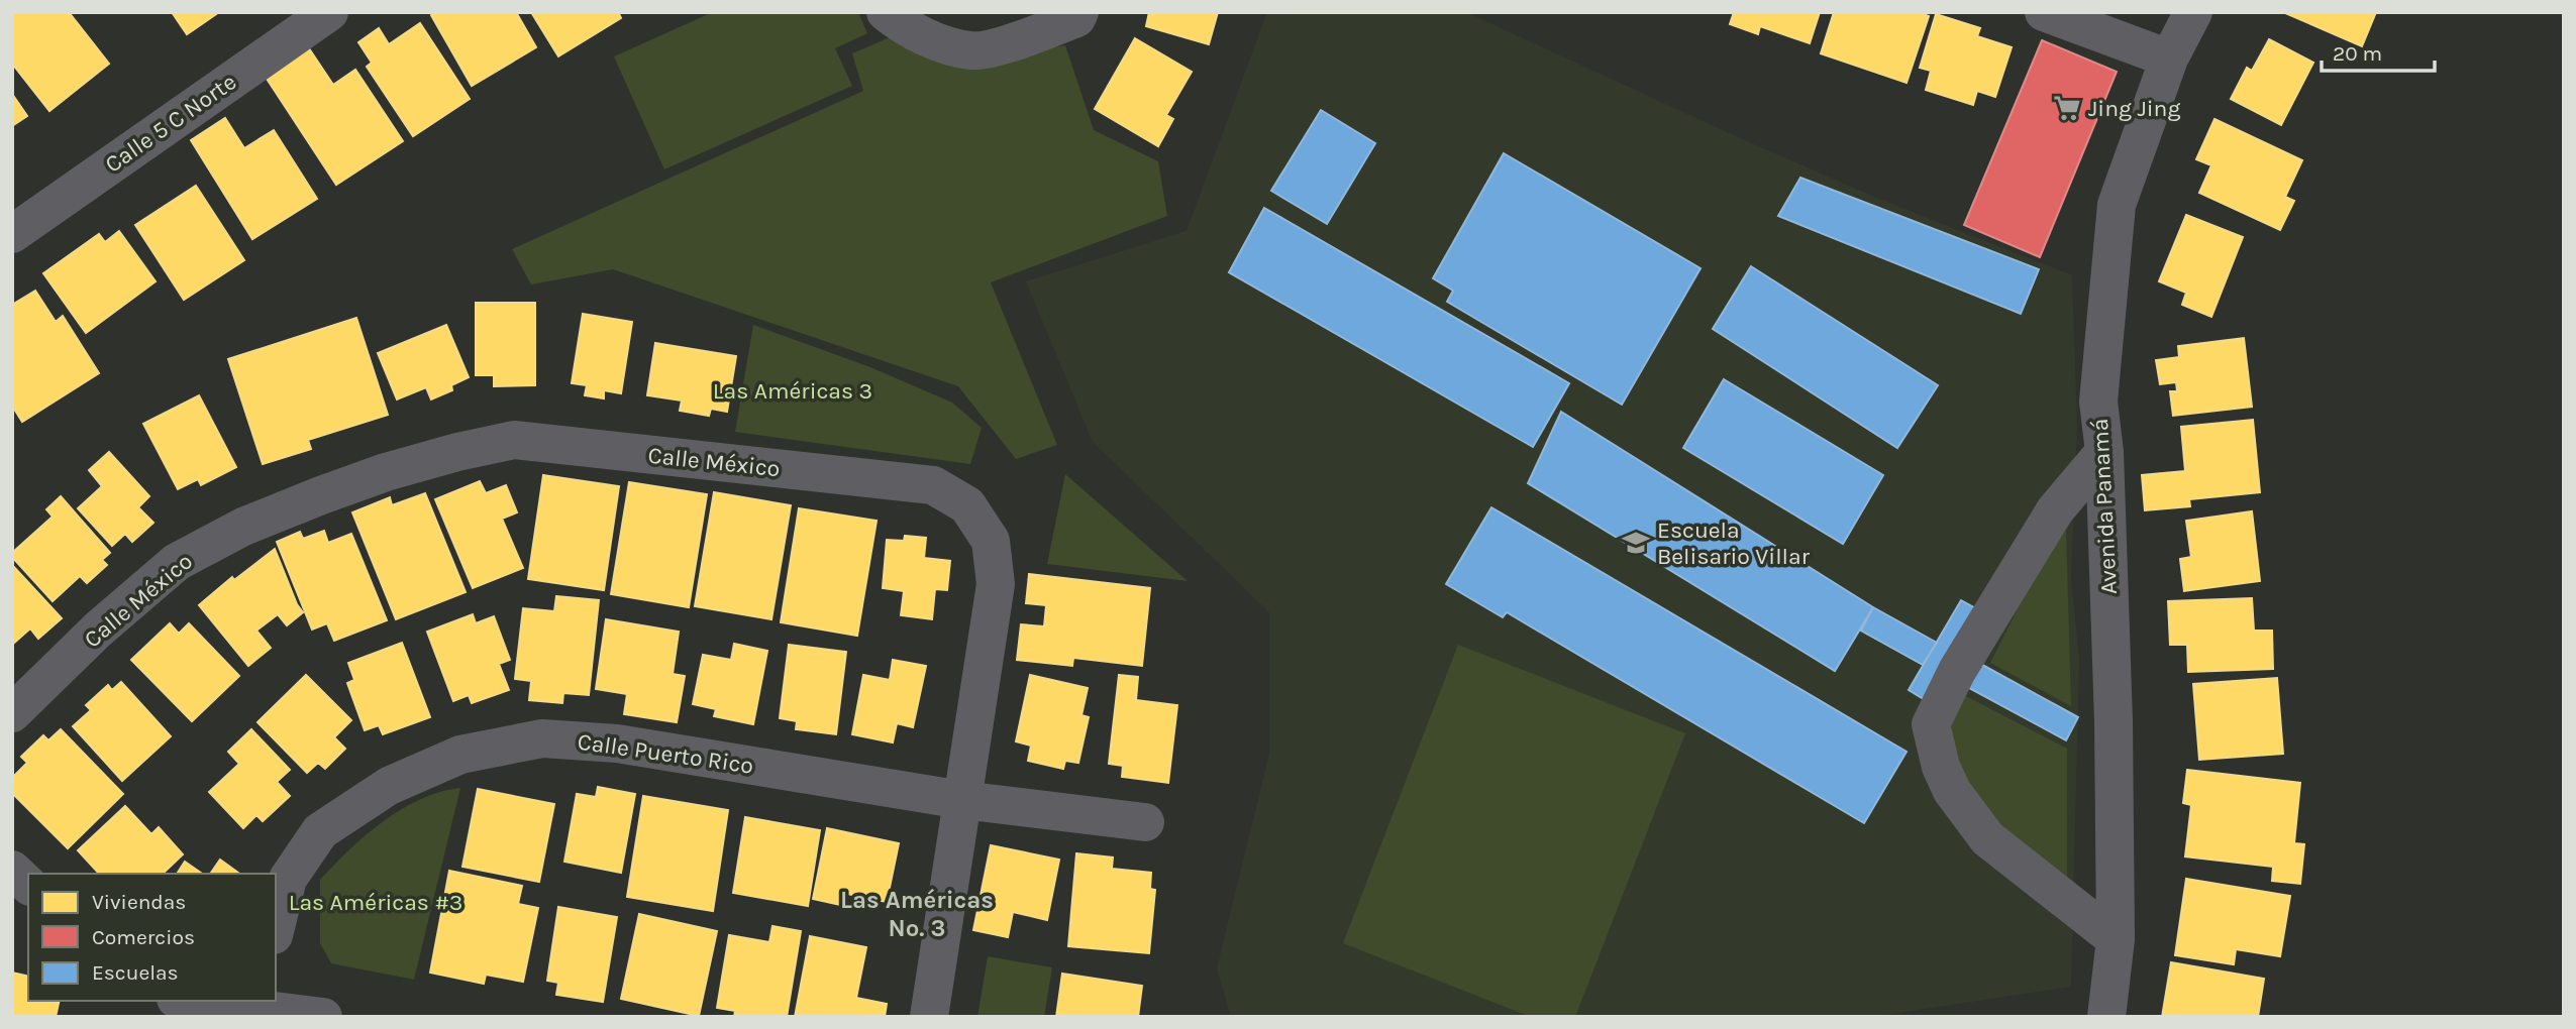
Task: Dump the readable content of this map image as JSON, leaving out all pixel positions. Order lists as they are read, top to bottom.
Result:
{
  "streets": {
    "street": [
      "Calle 5 C Norte",
      "Calle México",
      "Avenida Panamá",
      "Calle Puerto Rico"
    ]
  },
  "crossings": [
    ["Calle México", "Calle Puerto Rico"]
  ],
  "districts": ["Las Américas No. 3"],
  "parks": ["Las Américas 3", "Las Américas #3"],
  "places": {
    "supermarket": ["Jing Jing"],
    "school or university": ["Escuela Belisario Villar"]
  },
  "legend": ["Viviendas", "Comercios", "Escuelas"],
  "scale_bar": "20 m"
}
